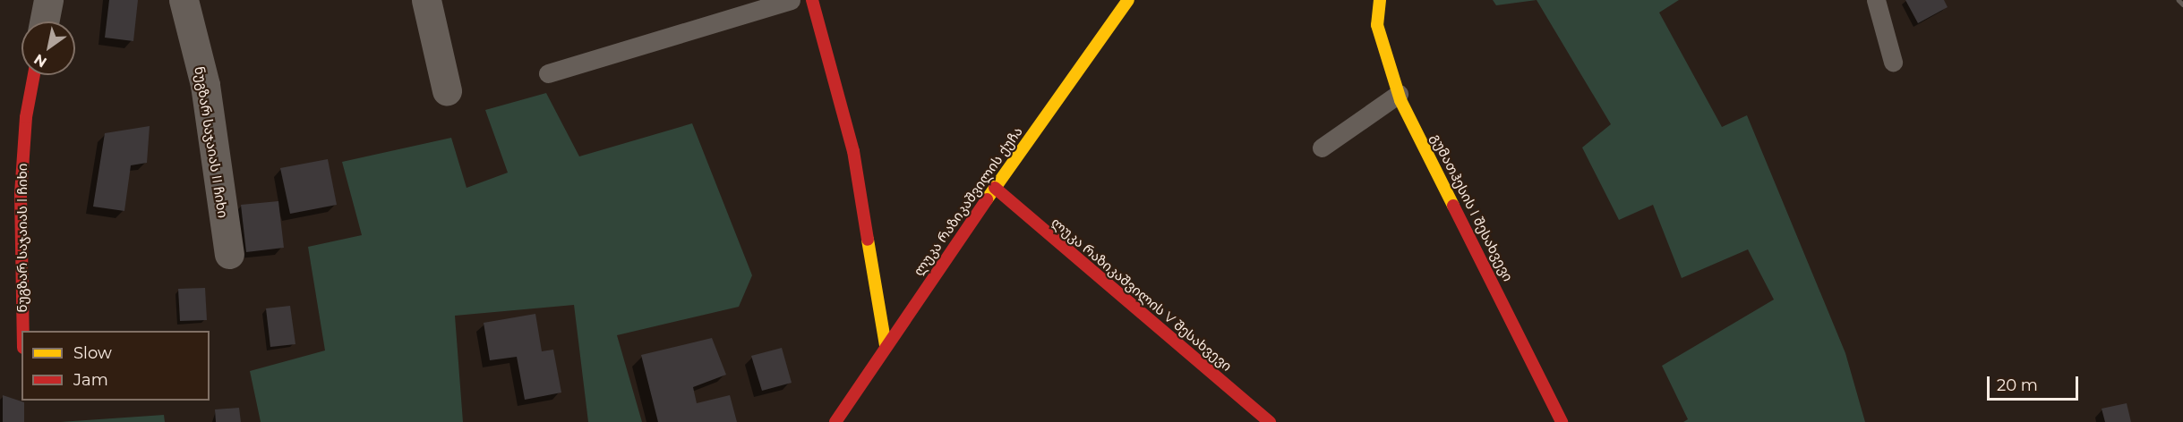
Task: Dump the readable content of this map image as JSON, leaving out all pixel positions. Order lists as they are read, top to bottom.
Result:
{
  "streets": {
    "street": [
      "ნუგზარ საჯაიას II ჩიხი",
      "ლუკა რაზიკაშვილის ქუჩა",
      "გუმათჰესის I შესახვევი",
      "ნუგზარ საჯაიას I ჩიხი",
      "ლუკა რაზიკაშვილის V შესახვევი"
    ]
  },
  "crossings": [
    ["ლუკა რაზიკაშვილის ქუჩა", "ლუკა რაზიკაშვილის V შესახვევი"]
  ],
  "legend": ["Slow", "Jam"],
  "scale_bar": "20 m",
  "north": "bottom left"
}
